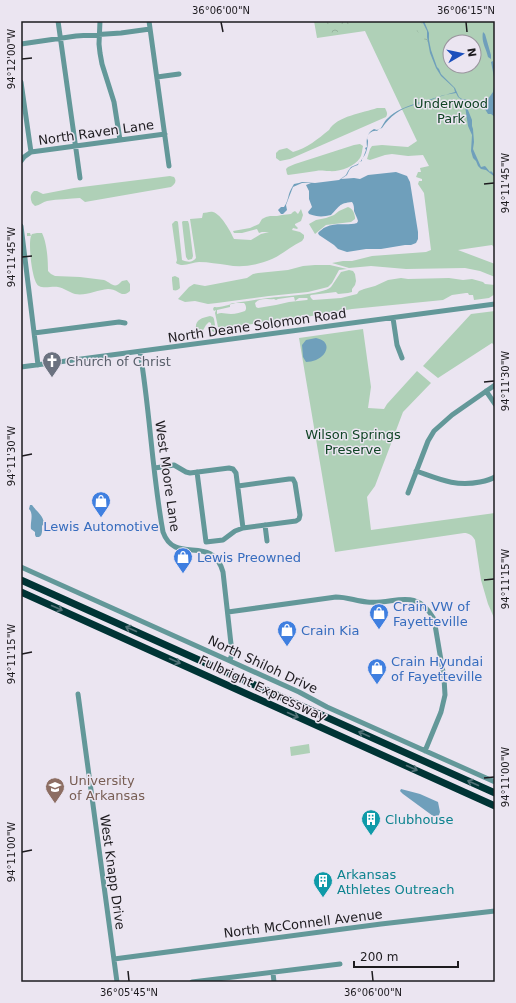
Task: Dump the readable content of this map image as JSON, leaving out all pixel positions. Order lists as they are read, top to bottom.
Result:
{
  "streets": {
    "highway": ["Fulbright Expressway"],
    "street": [
      "North Raven Lane",
      "North Deane Solomon Road",
      "West Moore Lane",
      "North Shiloh Drive",
      "West Knapp Drive",
      "North McConnell Avenue"
    ]
  },
  "crossings": [
    ["North Deane Solomon Road", "West Moore Lane"],
    ["West Moore Lane", "North Shiloh Drive"],
    ["West Knapp Drive", "North McConnell Avenue"]
  ],
  "parks": ["Underwood Park", "Wilson Springs Preserve"],
  "places": {
    "church": ["Church of Christ"],
    "shop": [
      "Lewis Automotive",
      "Lewis Preowned",
      "Crain VW of Fayetteville",
      "Crain Kia",
      "Crain Hyundai of Fayetteville"
    ],
    "school or university": ["University of Arkansas"],
    "building": ["Clubhouse", "Arkansas Athletes Outreach"]
  },
  "scale_bar": "200 m",
  "north": "right",
  "coordinates": [
    "36°06'00\"N",
    "36°06'15\"N",
    "94°12'00\"W",
    "94°11'45\"W",
    "94°11'30\"W",
    "94°11'15\"W",
    "94°11'00\"W",
    "36°05'45\"N"
  ]
}
